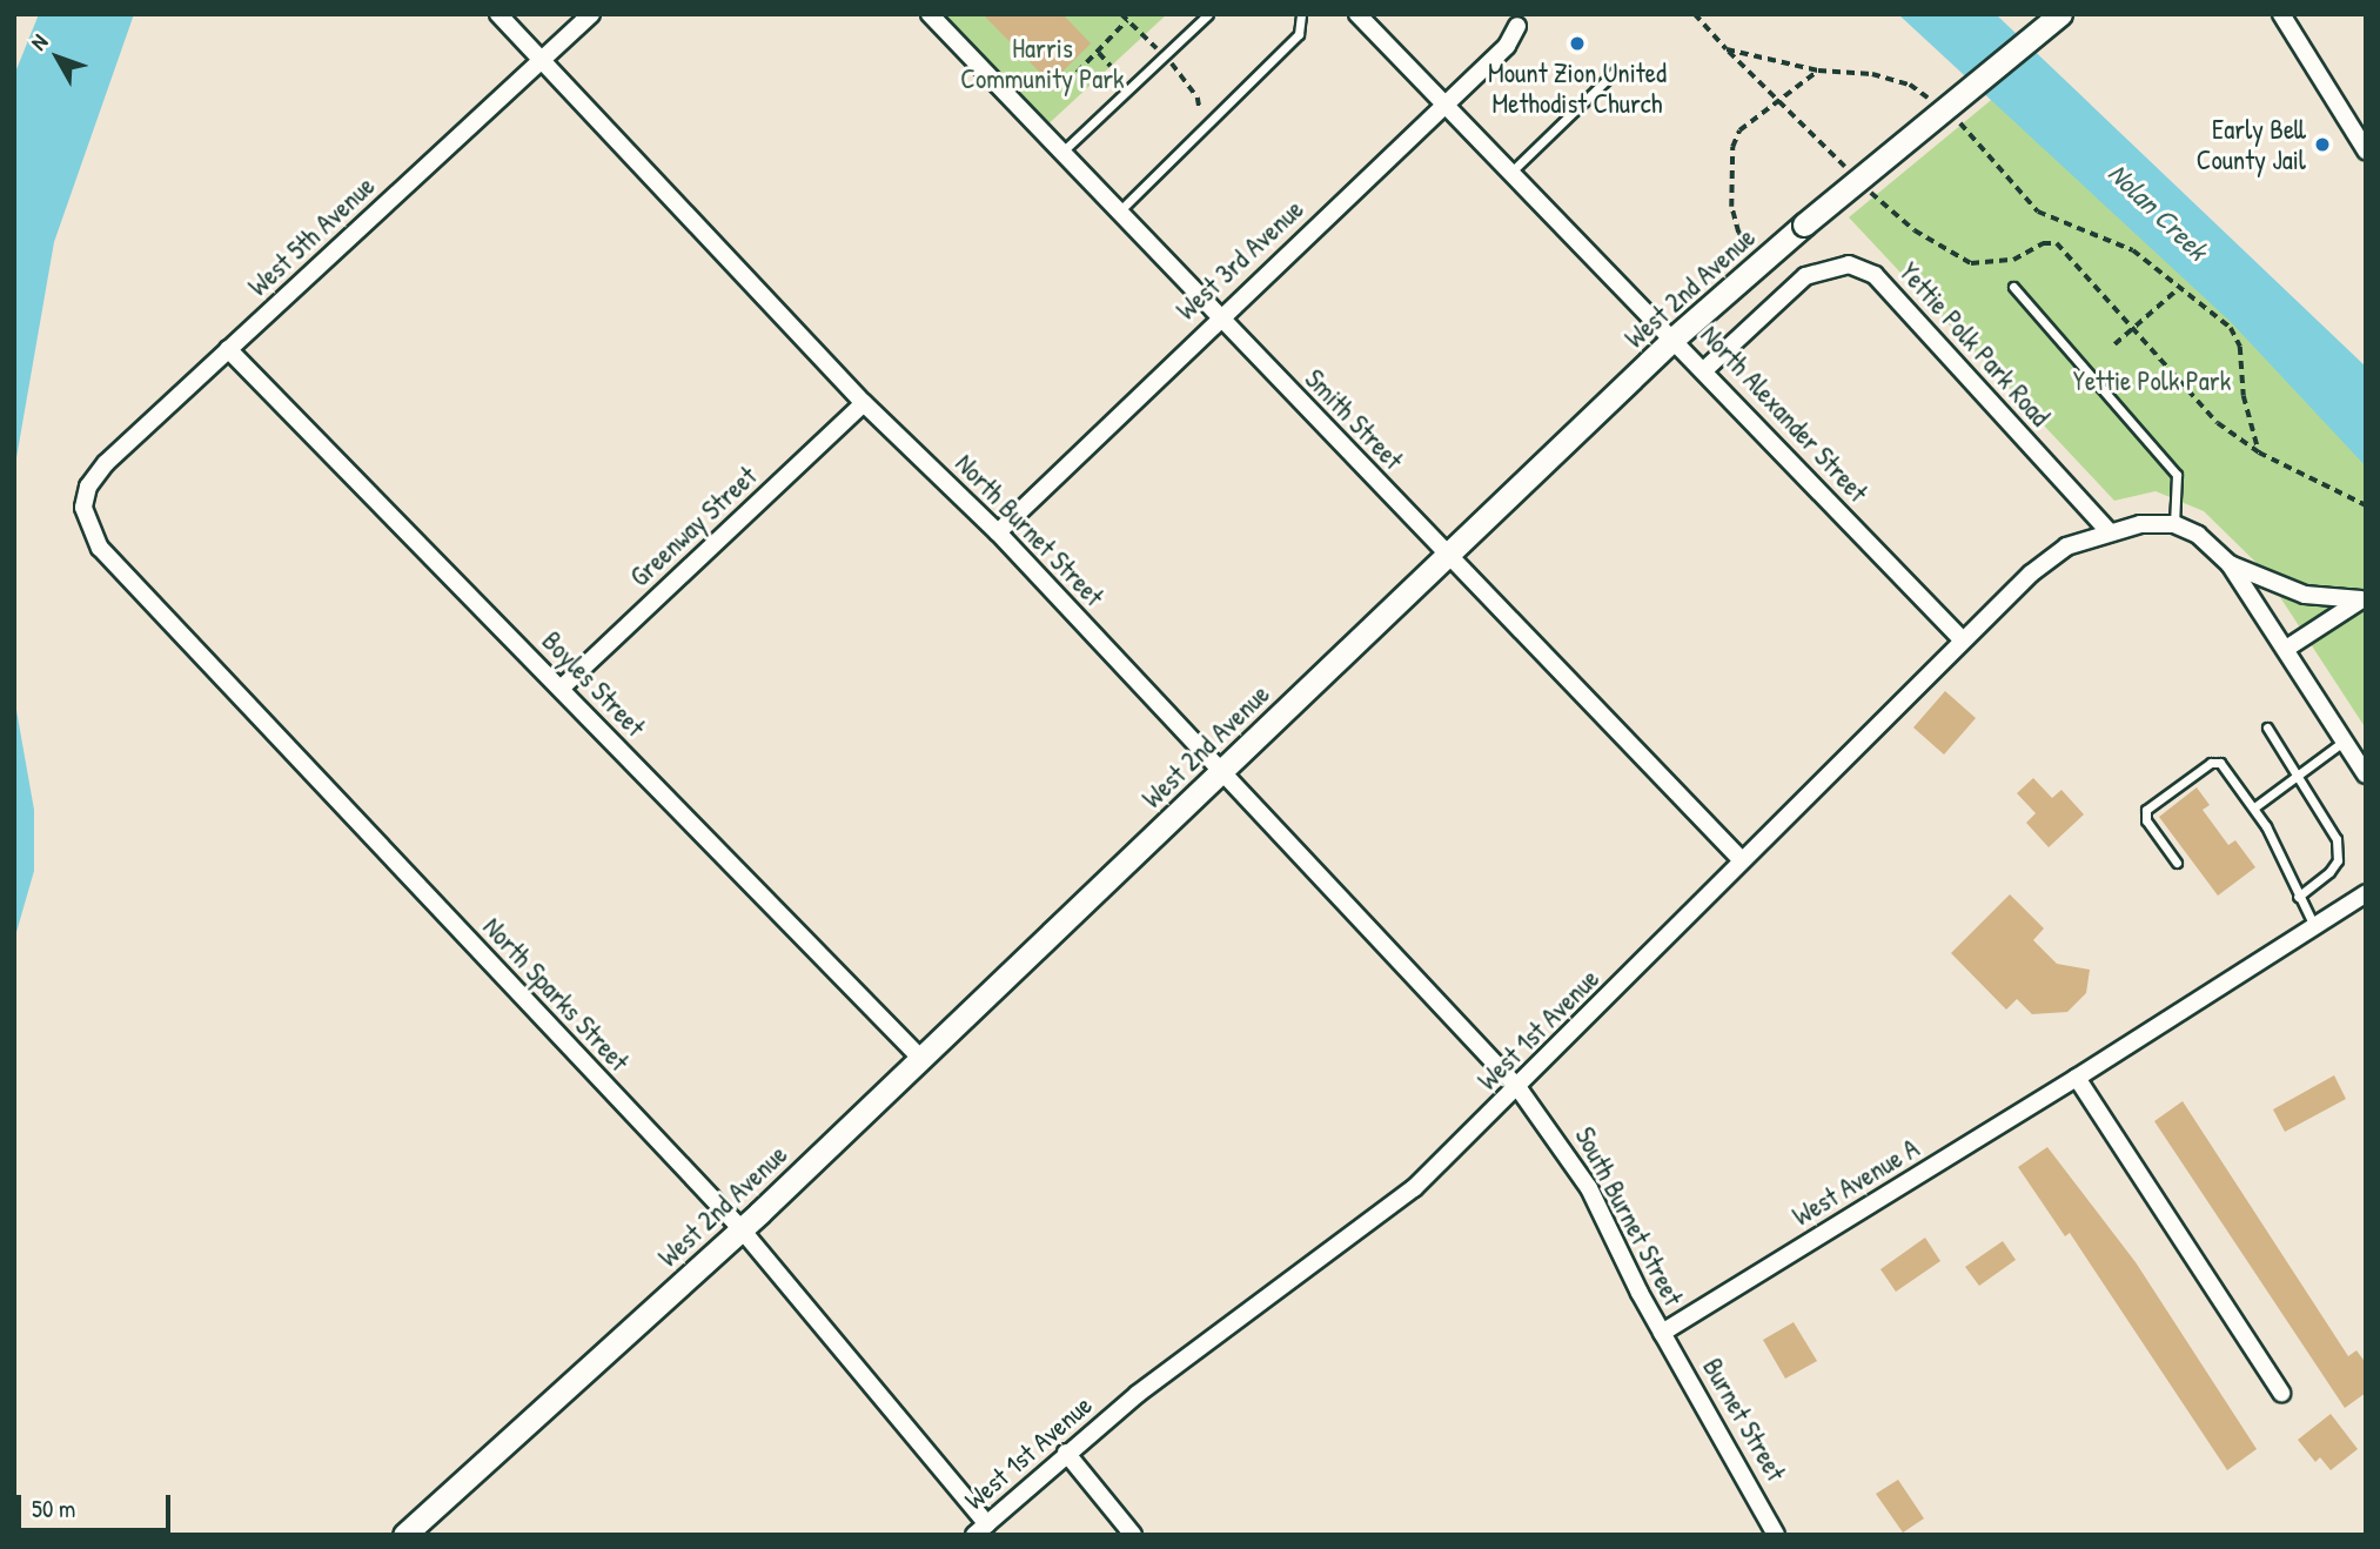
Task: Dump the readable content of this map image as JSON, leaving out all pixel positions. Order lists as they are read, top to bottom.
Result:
{
  "streets": {
    "street": [
      "West 5th Avenue",
      "West 3rd Avenue",
      "West 2nd Avenue",
      "Yettie Polk Park Road",
      "North Alexander Street",
      "Smith Street",
      "Greenway Street",
      "North Burnet Street",
      "Boyles Street",
      "North Sparks Street",
      "West 1st Avenue",
      "West Avenue A",
      "South Burnet Street",
      "Burnet Street"
    ]
  },
  "crossings": [
    ["West 5th Avenue", "North Burnet Street"],
    ["West 5th Avenue", "Boyles Street"],
    ["West 5th Avenue", "North Sparks Street"],
    ["West 3rd Avenue", "North Alexander Street"],
    ["West 3rd Avenue", "Smith Street"],
    ["West 3rd Avenue", "North Burnet Street"],
    ["West 2nd Avenue", "North Alexander Street"],
    ["West 2nd Avenue", "Smith Street"],
    ["West 2nd Avenue", "North Burnet Street"],
    ["West 2nd Avenue", "Boyles Street"],
    ["West 2nd Avenue", "North Sparks Street"],
    ["Yettie Polk Park Road", "North Alexander Street"],
    ["Yettie Polk Park Road", "West 1st Avenue"],
    ["North Alexander Street", "West 1st Avenue"],
    ["Smith Street", "West 1st Avenue"],
    ["Greenway Street", "North Burnet Street"],
    ["Greenway Street", "Boyles Street"],
    ["North Burnet Street", "West 1st Avenue"],
    ["North Burnet Street", "South Burnet Street"],
    ["North Sparks Street", "West 1st Avenue"],
    ["West 1st Avenue", "South Burnet Street"],
    ["West Avenue A", "South Burnet Street"],
    ["West Avenue A", "Burnet Street"],
    ["South Burnet Street", "Burnet Street"]
  ],
  "water": ["Nolan Creek"],
  "parks": ["Harris Community Park", "Yettie Polk Park"],
  "places": ["Mount Zion United Methodist Church", "Early Bell County Jail"],
  "scale_bar": "50 m",
  "north": "top left"
}
